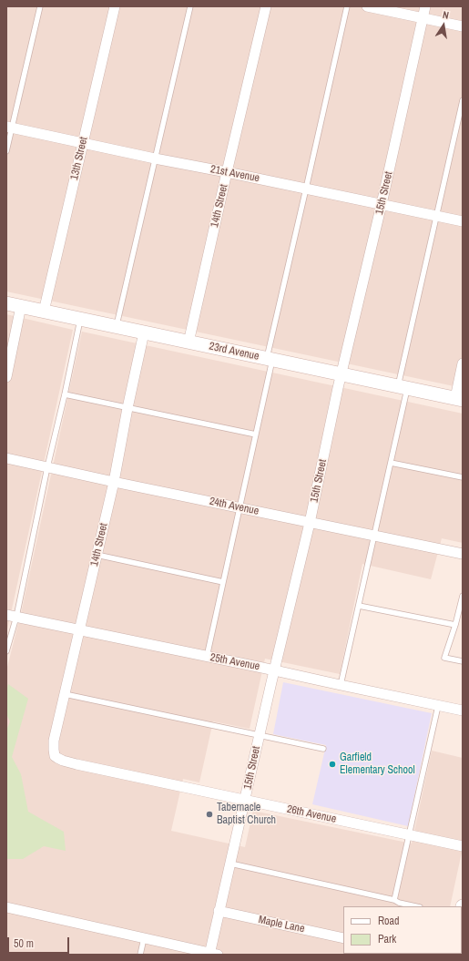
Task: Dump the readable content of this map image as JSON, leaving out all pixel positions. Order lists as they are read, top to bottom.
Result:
{
  "streets": {
    "street": [
      "13th Street",
      "21st Avenue",
      "15th Street",
      "14th Street",
      "23rd Avenue",
      "24th Avenue",
      "25th Avenue",
      "26th Avenue",
      "Maple Lane"
    ]
  },
  "crossings": [
    ["13th Street", "21st Avenue"],
    ["13th Street", "23rd Avenue"],
    ["21st Avenue", "15th Street"],
    ["21st Avenue", "14th Street"],
    ["15th Street", "23rd Avenue"],
    ["15th Street", "24th Avenue"],
    ["15th Street", "25th Avenue"],
    ["15th Street", "26th Avenue"],
    ["15th Street", "Maple Lane"],
    ["14th Street", "23rd Avenue"],
    ["14th Street", "24th Avenue"],
    ["14th Street", "25th Avenue"],
    ["14th Street", "26th Avenue"]
  ],
  "places": ["Garfield Elementary School", "Tabernacle Baptist Church"],
  "legend": ["Road", "Park"],
  "scale_bar": "50 m",
  "north": "top"
}
